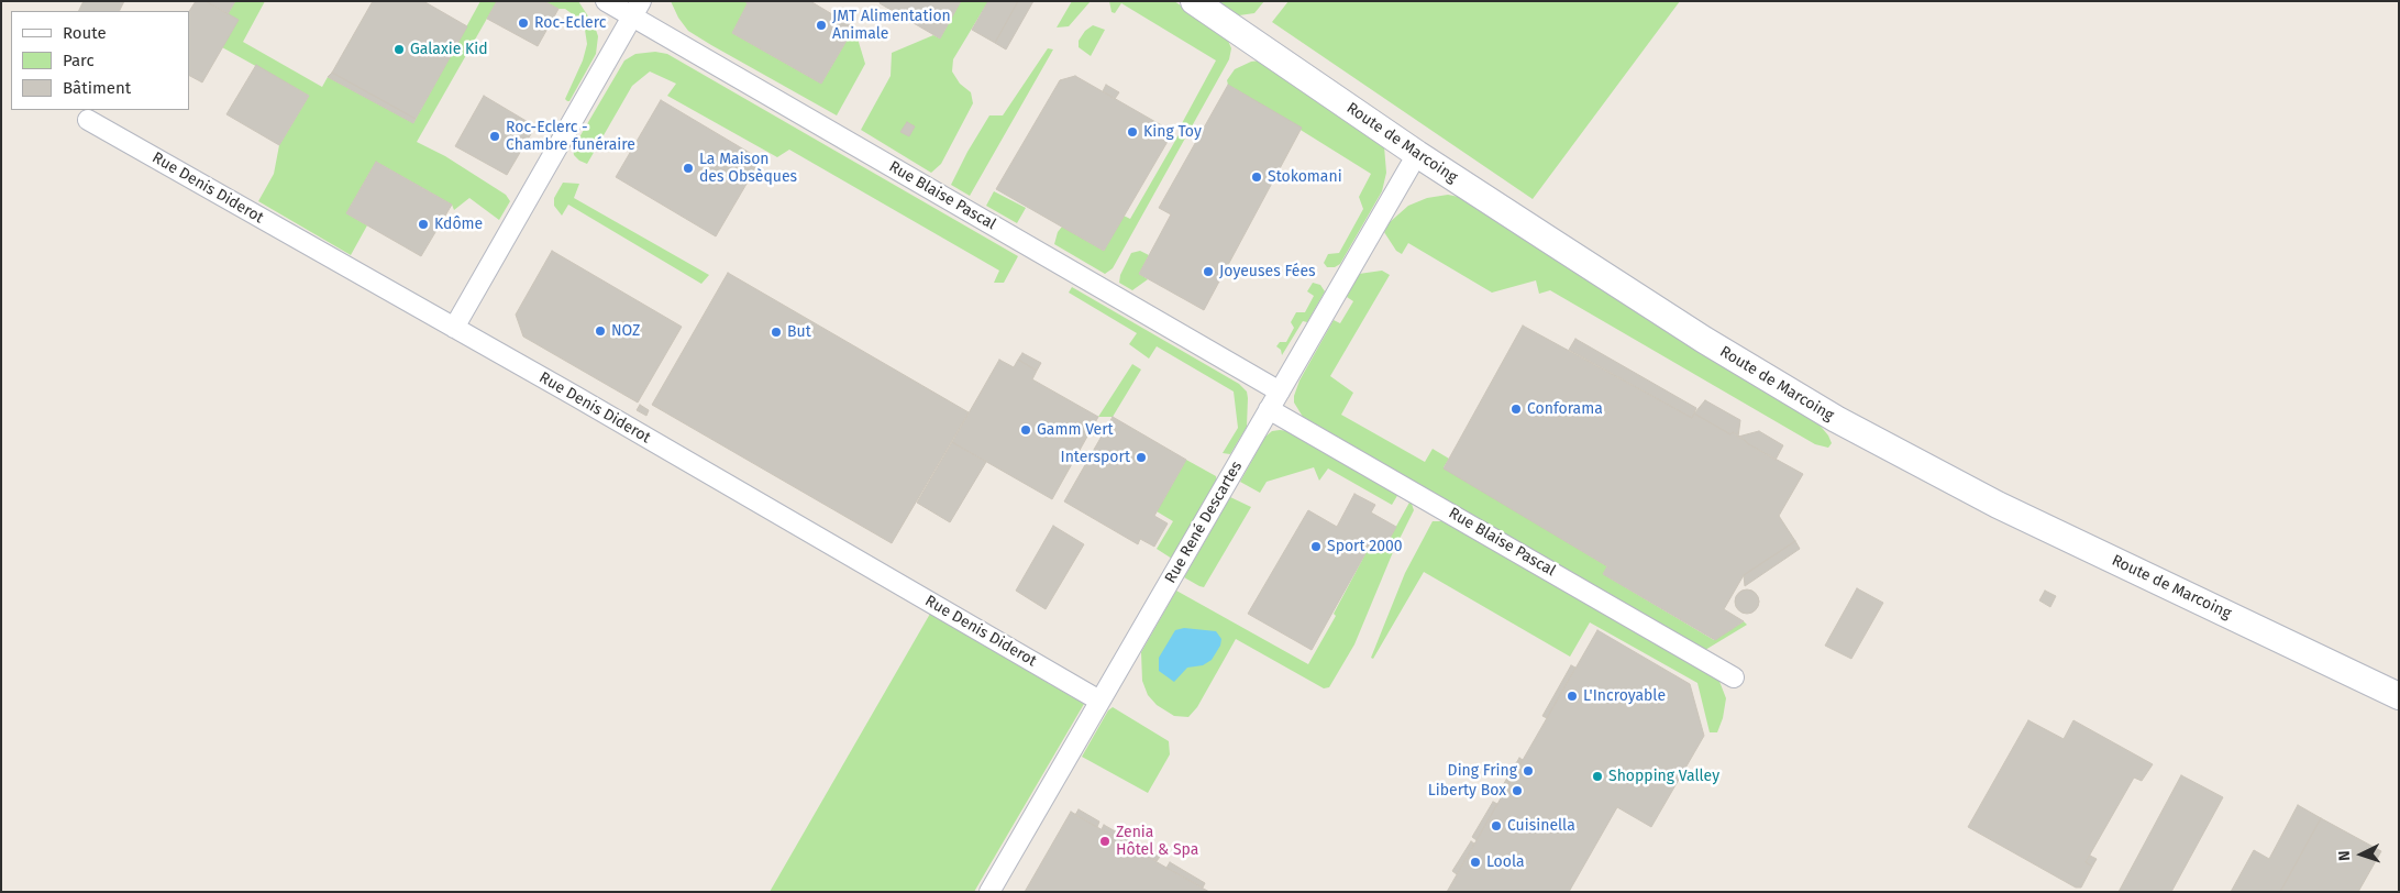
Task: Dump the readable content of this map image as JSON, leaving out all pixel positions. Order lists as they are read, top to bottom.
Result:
{
  "streets": {
    "street": [
      "Route de Marcoing",
      "Rue Denis Diderot",
      "Rue Blaise Pascal",
      "Rue René Descartes"
    ]
  },
  "crossings": [
    ["Route de Marcoing", "Rue René Descartes"],
    ["Rue Denis Diderot", "Rue René Descartes"],
    ["Rue Blaise Pascal", "Rue René Descartes"]
  ],
  "places": [
    "Roc-Eclerc",
    "JMT Alimentation Animale",
    "Galaxie Kid",
    "King Toy",
    "Roc-Eclerc - Chambre funéraire",
    "La Maison des Obsèques",
    "Stokomani",
    "Kdôme",
    "Joyeuses Fées",
    "NOZ",
    "But",
    "Conforama",
    "Gamm Vert",
    "Intersport",
    "Sport 2000",
    "L'Incroyable",
    "Ding Fring",
    "Shopping Valley",
    "Liberty Box",
    "Cuisinella",
    "Zenia Hôtel & Spa",
    "Loola"
  ],
  "legend": ["Route", "Parc", "Bâtiment"],
  "north": "left"
}
